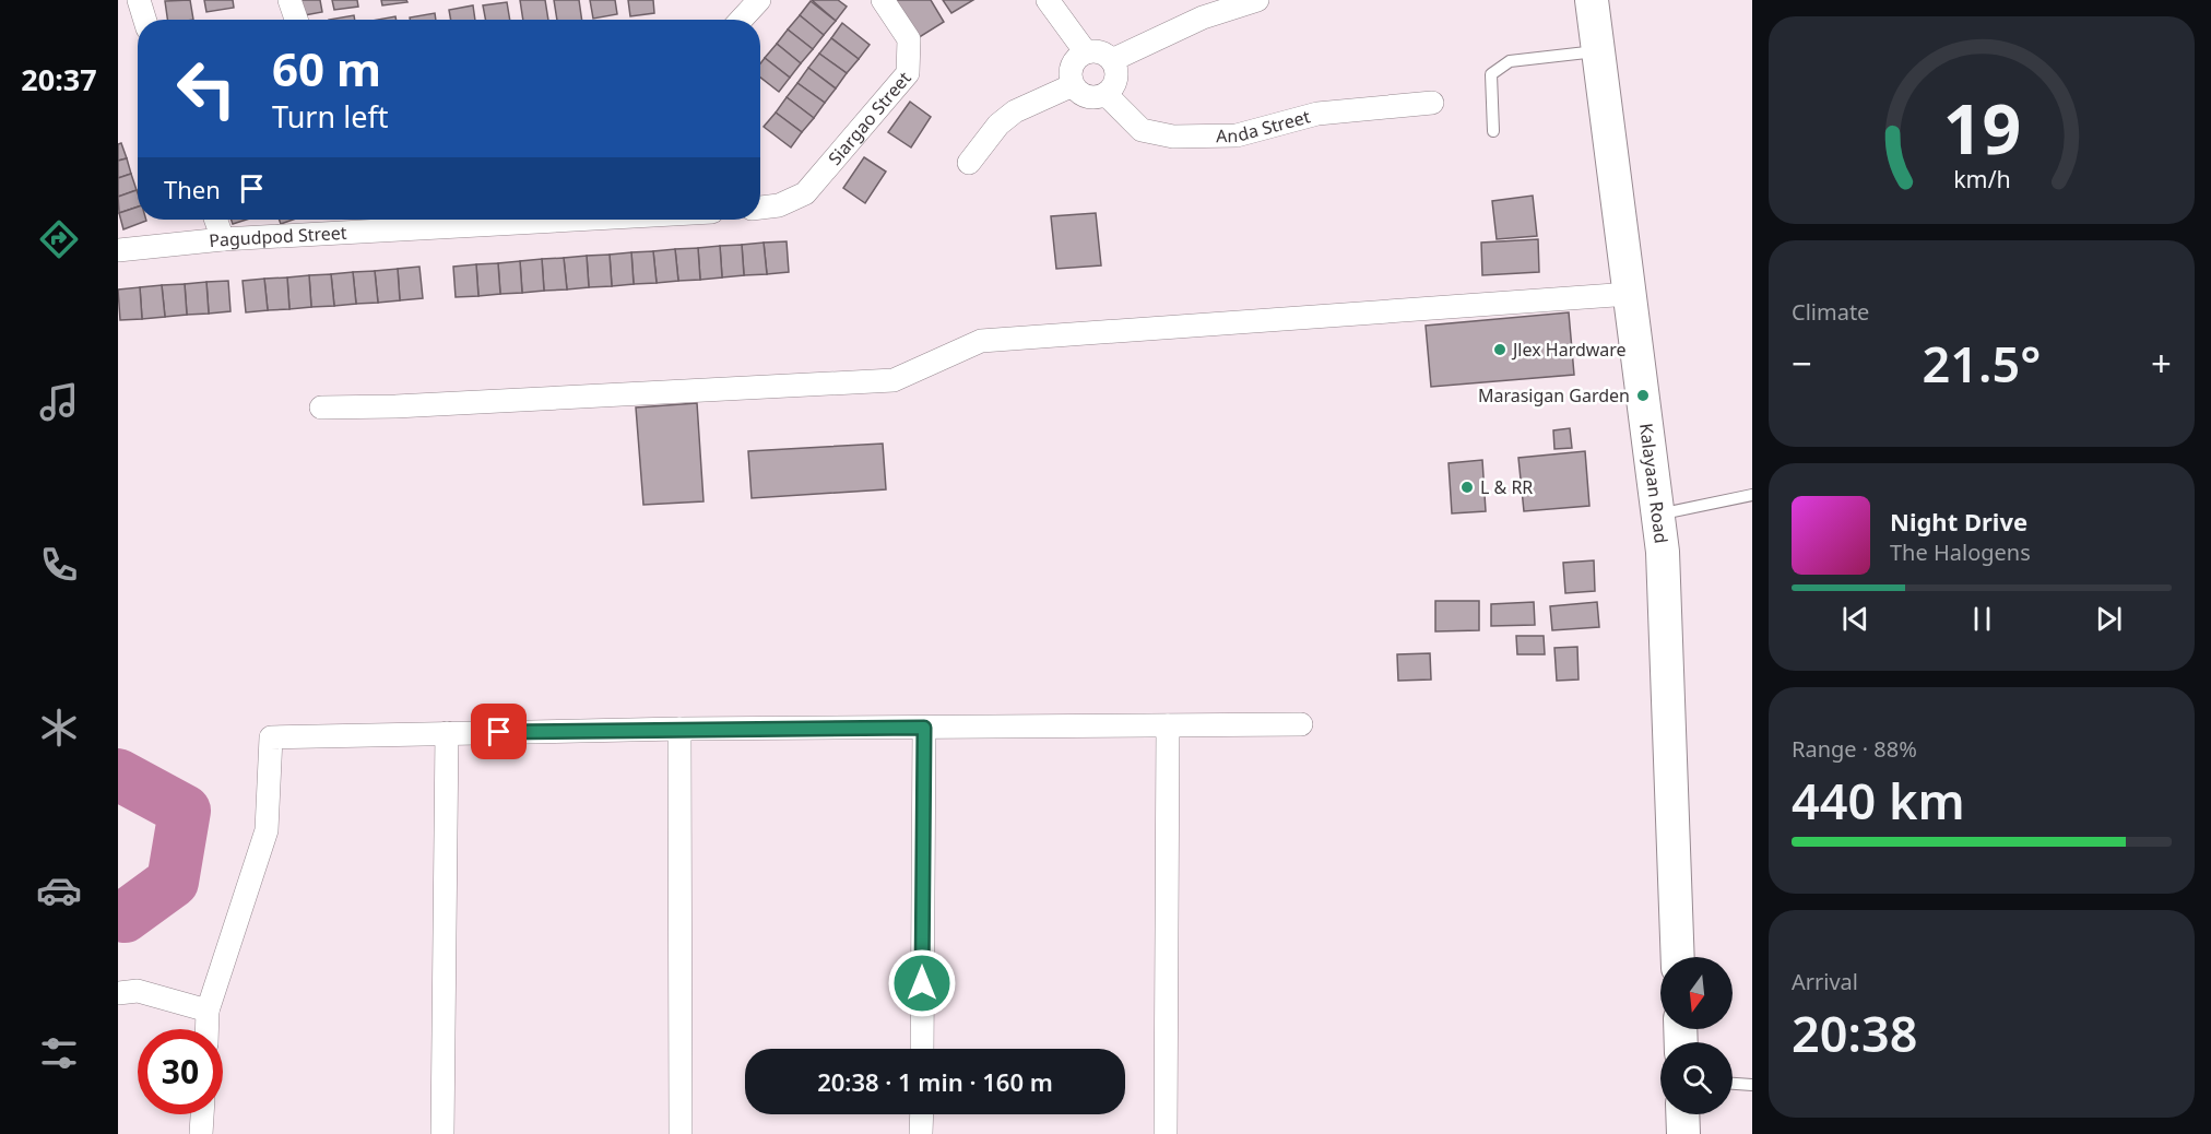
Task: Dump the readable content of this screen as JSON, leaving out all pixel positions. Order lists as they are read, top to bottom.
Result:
{
  "streets": {
    "main road": ["Kalayaan Road"],
    "street": ["Siargao Street", "Anda Street", "Pagudpod Street"]
  },
  "places": ["Jlex Hardware", "Marasigan Garden", "L & RR"],
  "north": "bottom",
  "page": {
    "tabs": "20:37",
    "turn": ["60 m", "Turn left"],
    "then": "Then",
    "tile": [
      "Climate",
      ["Range · 88%", "440 km"],
      ["Arrival", "20:38"]
    ],
    "heat": ["−", "21.5°", "+"],
    "song": ["Night Drive", "The Halogens"],
    "limit": "30",
    "trip": "20:38 · 1 min · 160 m",
    "gauge": ["19", "km/h"]
  }
}
